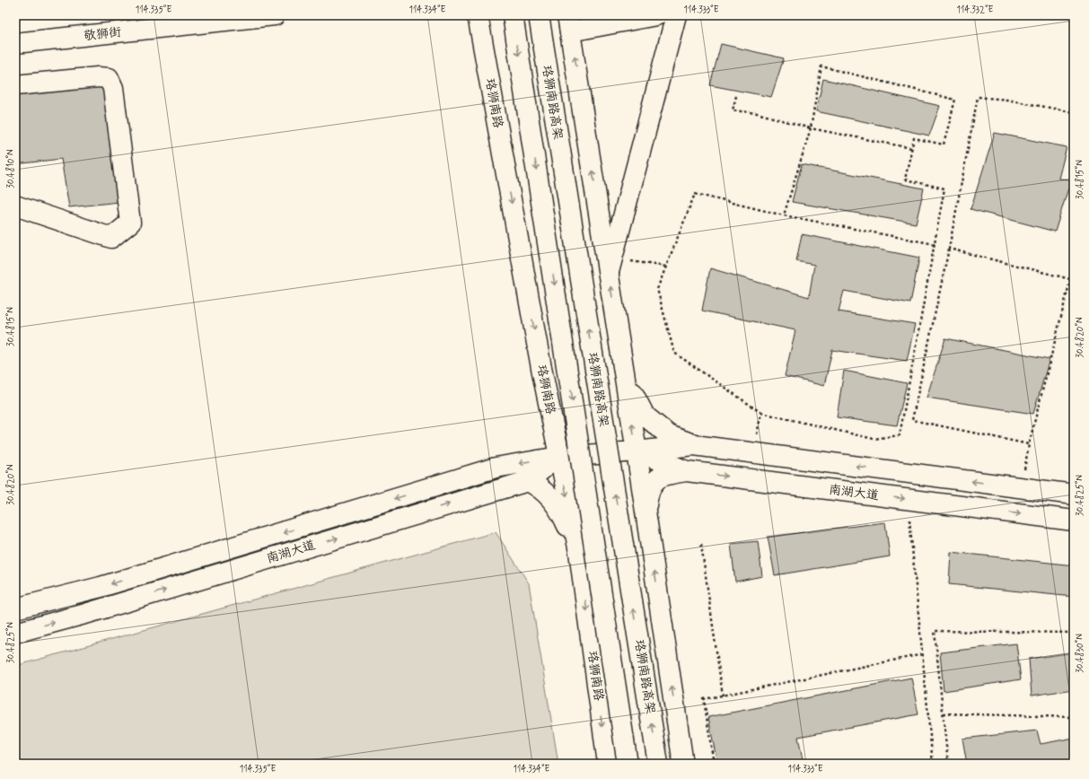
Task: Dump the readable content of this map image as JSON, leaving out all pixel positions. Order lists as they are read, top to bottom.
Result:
{
  "streets": {
    "main road": [
      "敬狮街",
      "珞狮南路高架",
      "珞狮南路",
      "南湖大道"
    ]
  },
  "crossings": [
    ["珞狮南路", "南湖大道"]
  ],
  "coordinates": [
    "114.335°E",
    "114.334°E",
    "114.333°E",
    "114.332°E",
    "30.4810°N",
    "30.4815°N",
    "30.4820°N",
    "30.4825°N",
    "30.4830°N"
  ]
}
